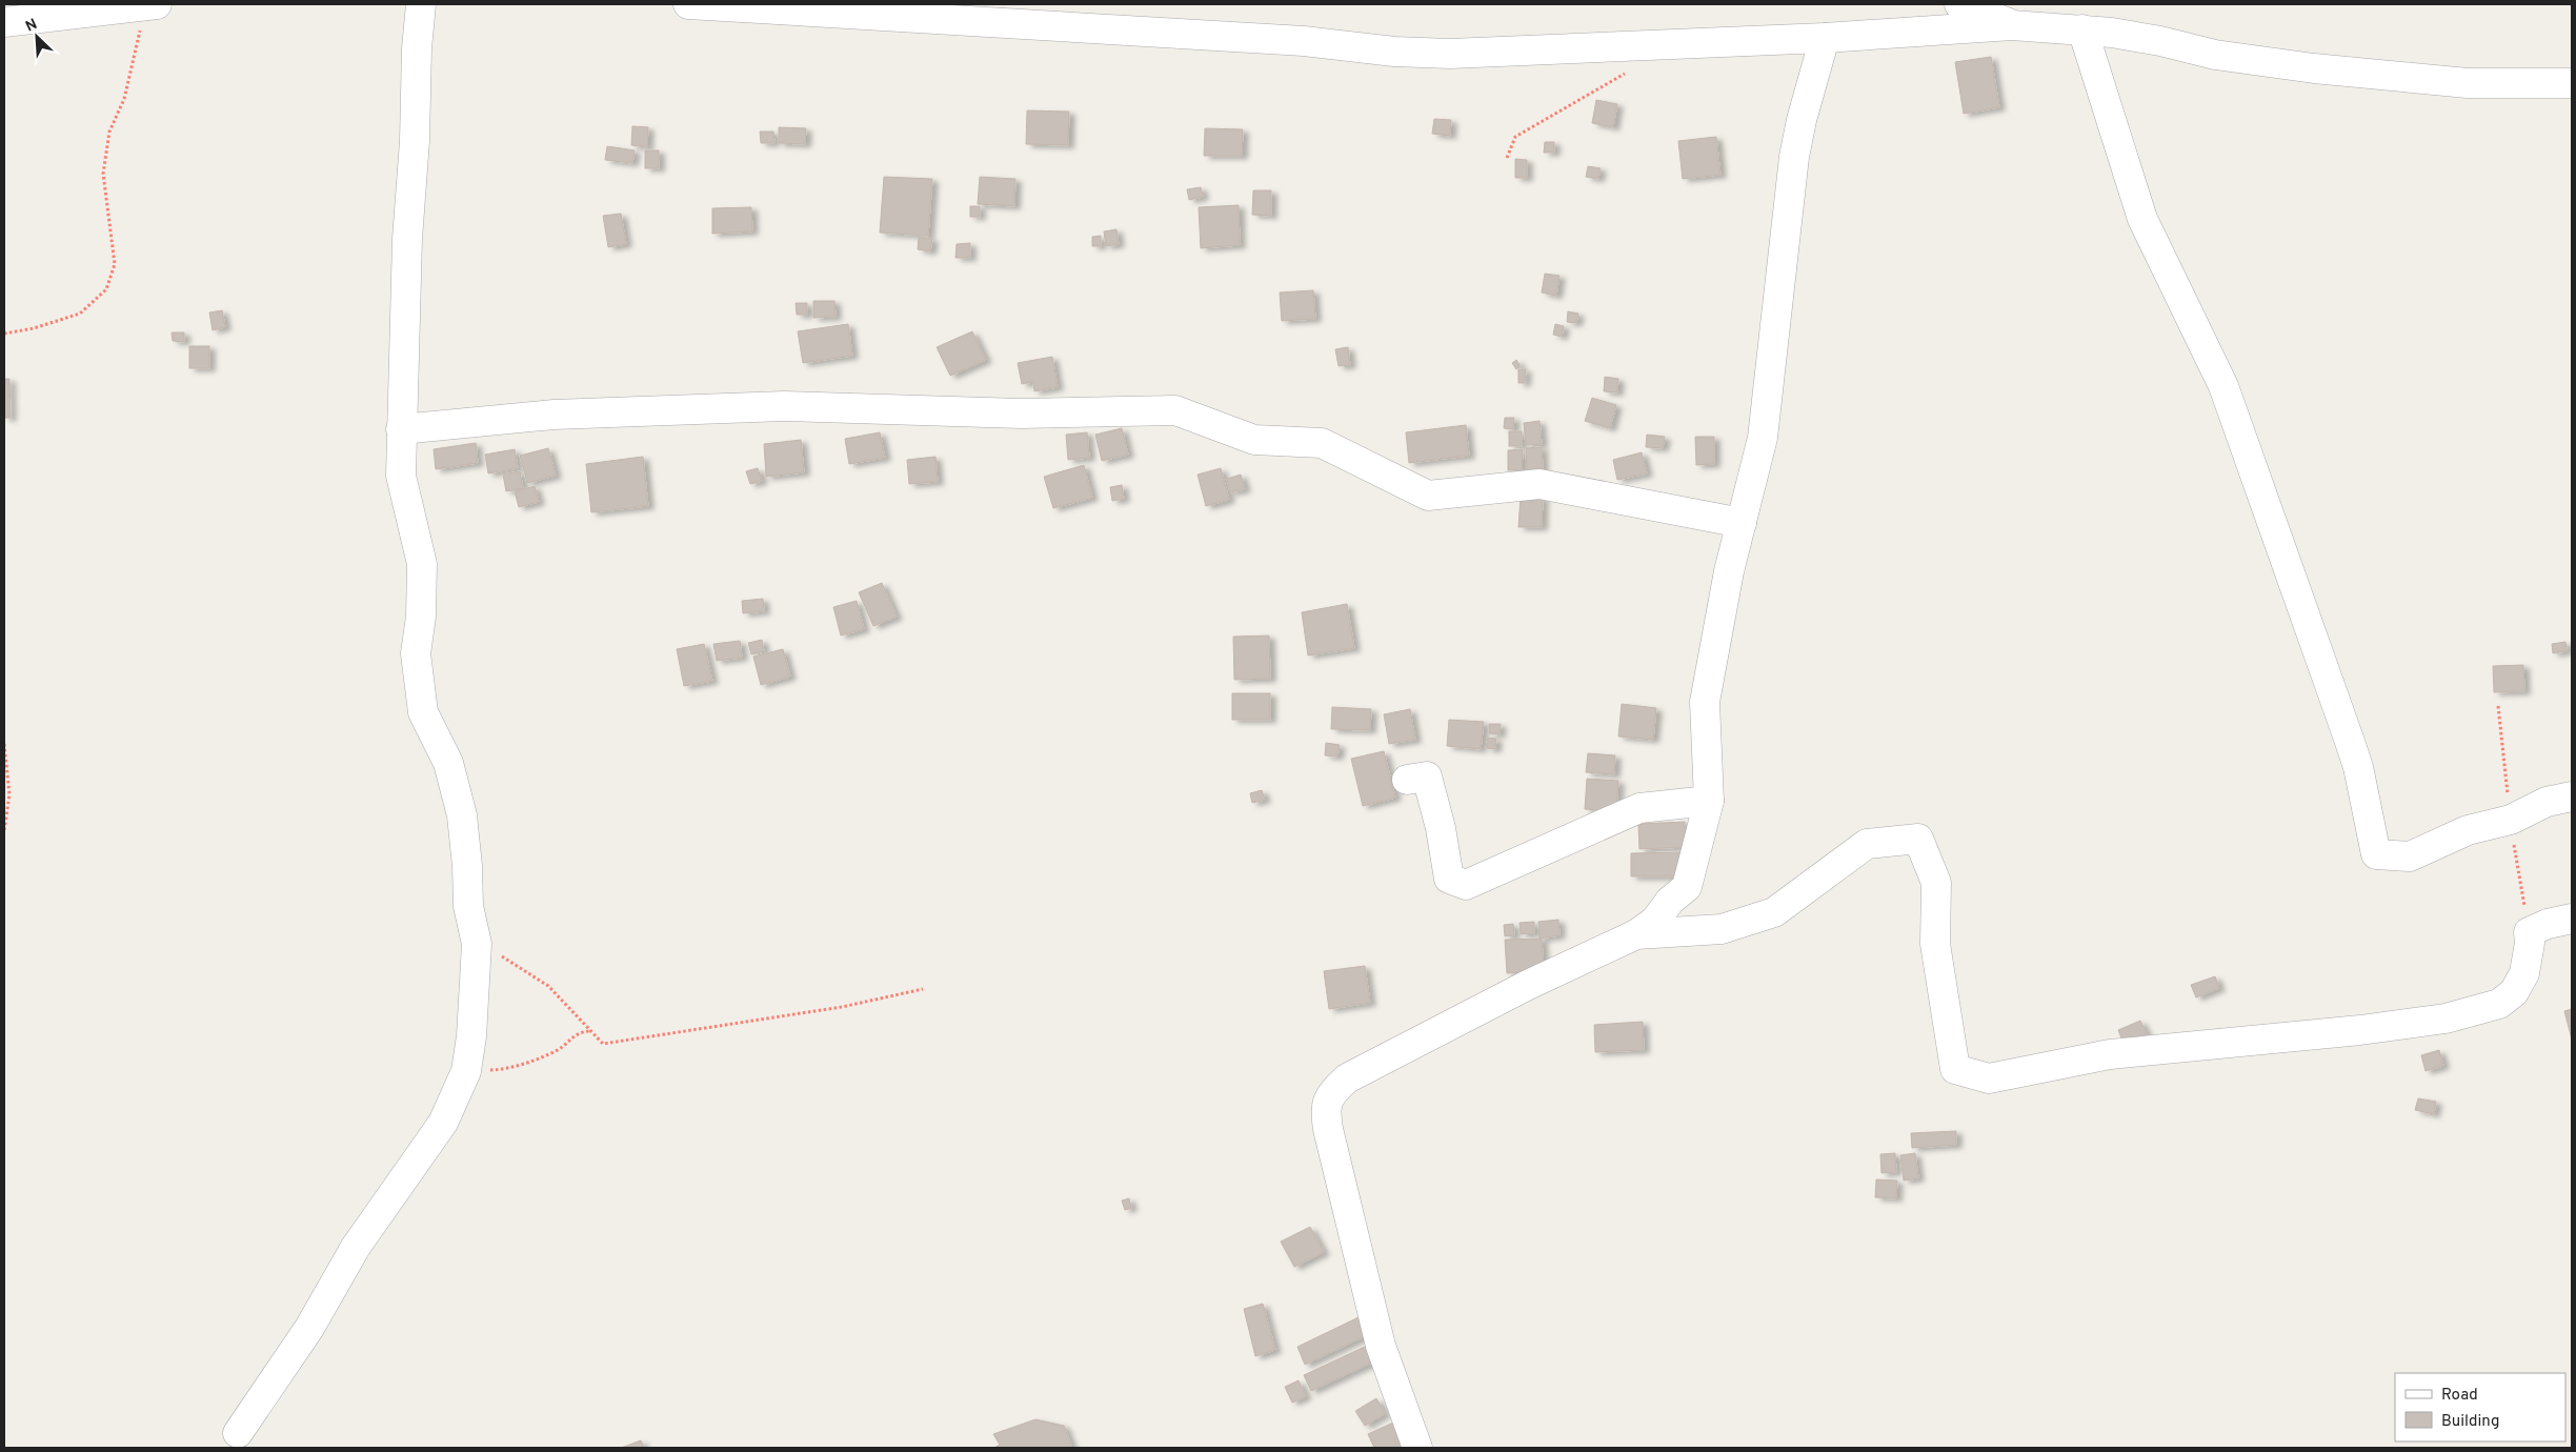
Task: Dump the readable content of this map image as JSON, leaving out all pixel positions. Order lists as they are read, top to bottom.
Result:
{
  "legend": ["Road", "Building"],
  "north": "top left"
}
